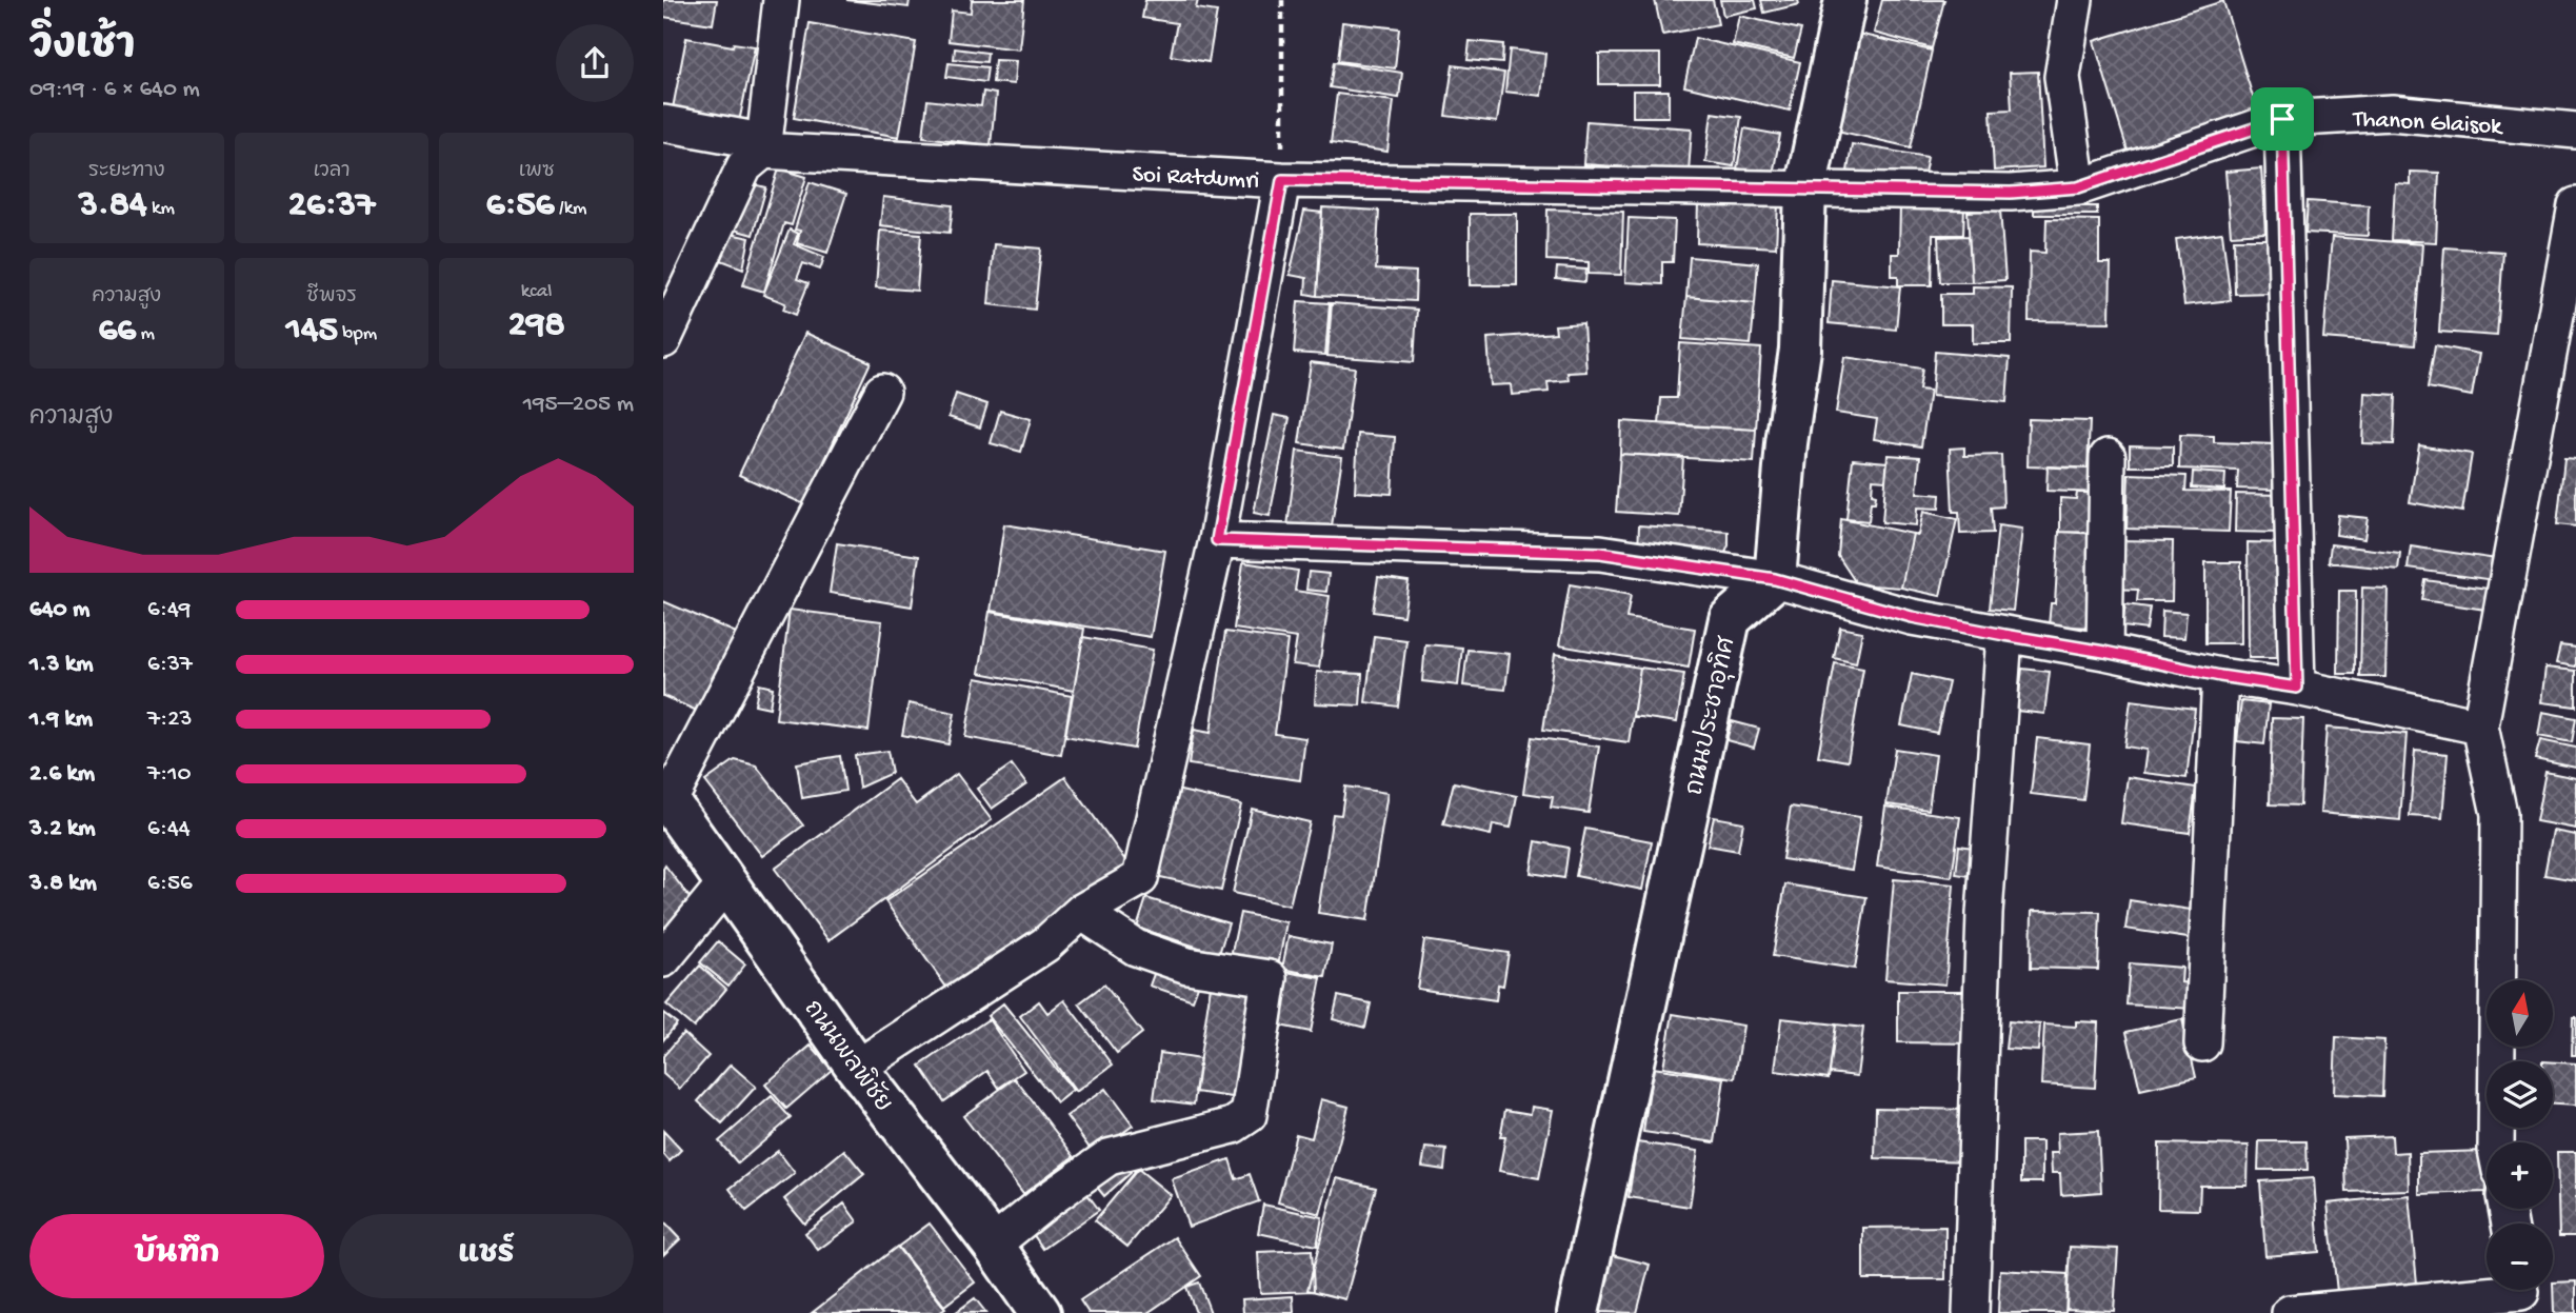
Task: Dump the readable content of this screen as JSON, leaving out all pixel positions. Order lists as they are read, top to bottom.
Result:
{
  "streets": {
    "street": [
      "Thanon Glaisok",
      "Soi Ratdumri",
      "ถนนประชาอุทิศ",
      "ถนนพลพิชัย"
    ]
  },
  "crossings": [
    ["Thanon Glaisok", "Soi Ratdumri"]
  ],
  "north": "top",
  "page": {
    "heading": ["วิ่งเช้า", "09:19 · 6 × 640 m"],
    "stats": [
      ["ระยะทาง", "3.84 km"],
      ["เวลา", "26:37"],
      ["เพซ", "6:56 /km"],
      ["ความสูง", "66 m"],
      ["ชีพจร", "145 bpm"],
      ["kcal", "298"]
    ],
    "chart": ["ความสูง", "195–205 m"],
    "list": [
      {
        "name": "640 m",
        "note": "6:49"
      },
      {
        "name": "1.3 km",
        "note": "6:37"
      },
      {
        "name": "1.9 km",
        "note": "7:23"
      },
      {
        "name": "2.6 km",
        "note": "7:10"
      },
      {
        "name": "3.2 km",
        "note": "6:44"
      },
      {
        "name": "3.8 km",
        "note": "6:56"
      }
    ],
    "map_buttons": ["+", "−"],
    "buttons": ["บันทึก", "แชร์"]
  }
}
